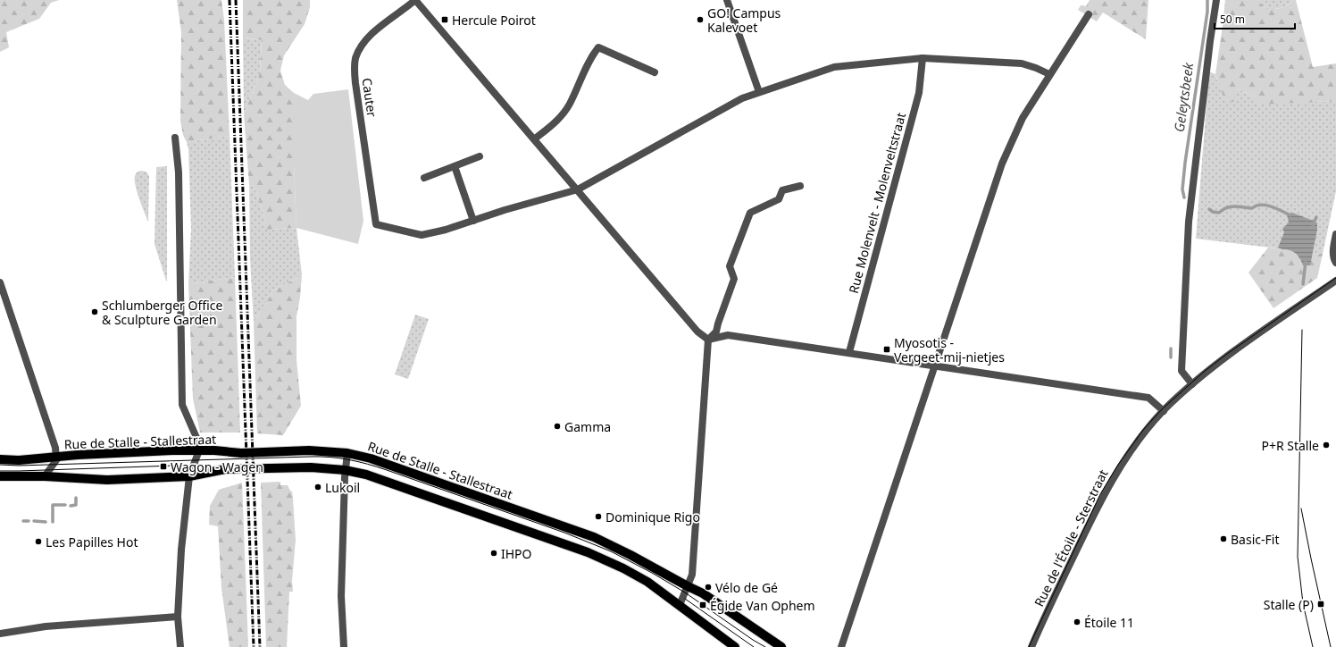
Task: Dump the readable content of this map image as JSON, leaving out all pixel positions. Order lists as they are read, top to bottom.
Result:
{
  "streets": {
    "main road": ["Rue de Stalle - Stallestraat"],
    "street": ["Cauter", "Rue Molenvelt - Molenveltstraat", "Rue de l'Étoile - Sterstraat"]
  },
  "water": ["Geleytsbeek"],
  "places": {
    "transit": [
      "Hercule Poirot",
      "Myosotis - Vergeet-mij-nietjes",
      "Wagon - Wagen",
      "Stalle (P)",
      "Égide Van Ophem"
    ],
    "other": [
      "GO! Campus Kalevoet",
      "Schlumberger Office & Sculpture Garden",
      "Gamma",
      "P+R Stalle",
      "Lukoil",
      "Dominique Rigo",
      "Basic-Fit",
      "Les Papilles Hot",
      "IHPO",
      "Vélo de Gé",
      "Étoile 11"
    ]
  },
  "scale_bar": "50 m"
}
